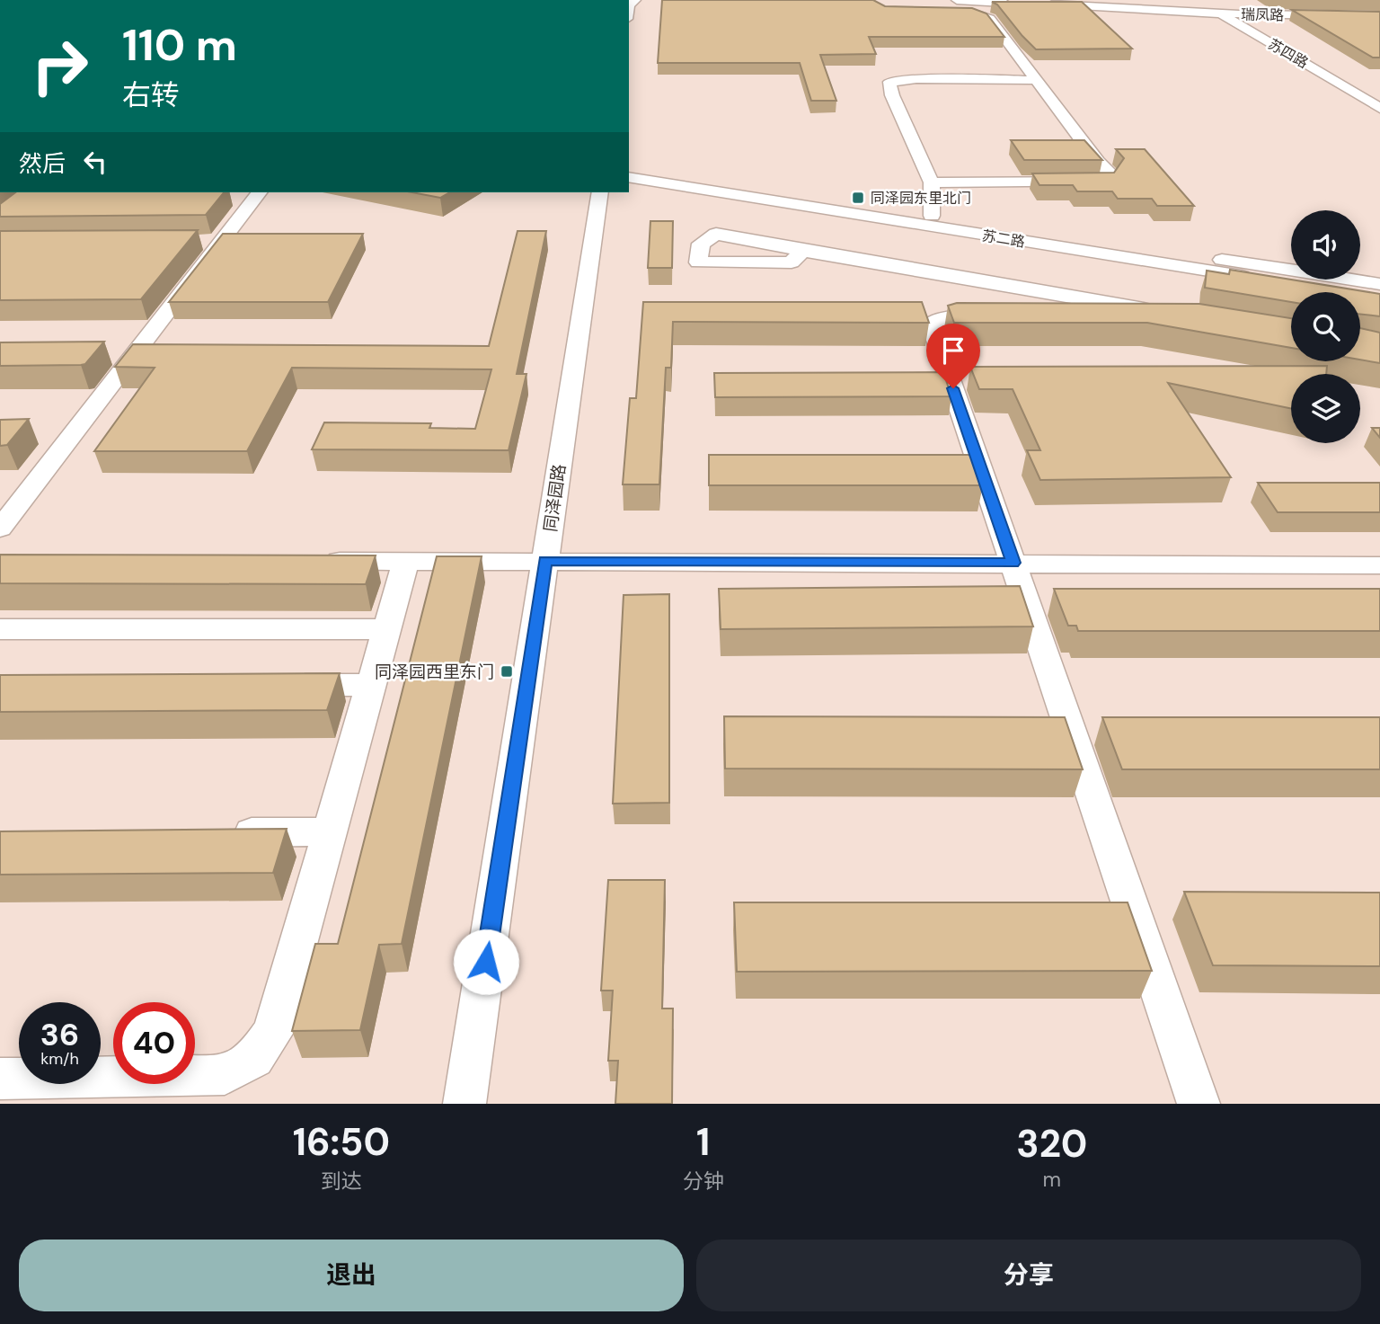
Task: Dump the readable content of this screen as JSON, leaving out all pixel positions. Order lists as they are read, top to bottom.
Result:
{
  "streets": {
    "street": [
      "瑞凤路",
      "苏四路",
      "苏二路",
      "同泽园路"
    ]
  },
  "crossings": [
    ["瑞凤路", "苏四路"]
  ],
  "places": {
    "transit": ["同泽园东里北门", "同泽园西里东门"]
  },
  "page": {
    "turn": ["110 m", "右转"],
    "then": "然后",
    "speed": "36 km/h",
    "limit": "40",
    "eta": [
      "16:50",
      "到达",
      "1",
      "分钟",
      "320",
      "m"
    ],
    "buttons": ["退出", "分享"]
  }
}
